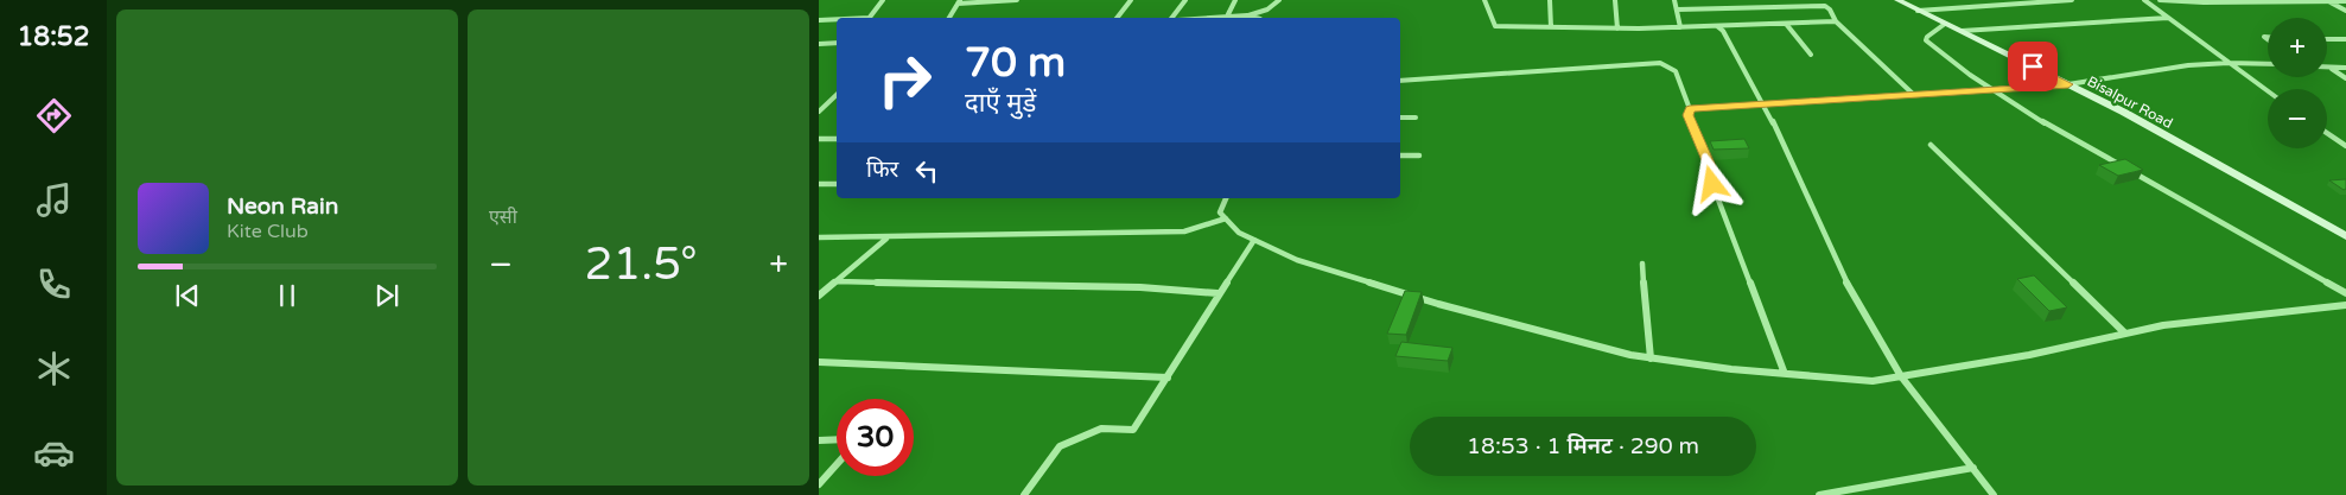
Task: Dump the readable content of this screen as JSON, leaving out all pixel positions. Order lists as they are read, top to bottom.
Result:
{
  "streets": {
    "main road": ["Bisalpur Road"]
  },
  "page": {
    "tabs": "18:52",
    "tile": "एसी",
    "map_buttons": ["+", "−"],
    "turn": ["70 m", "दाएँ मुड़ें"],
    "then": "फिर",
    "song": ["Neon Rain", "Kite Club"],
    "heat": ["−", "21.5°", "+"],
    "limit": "30",
    "trip": "18:53 · 1 मिनट · 290 m"
  }
}
